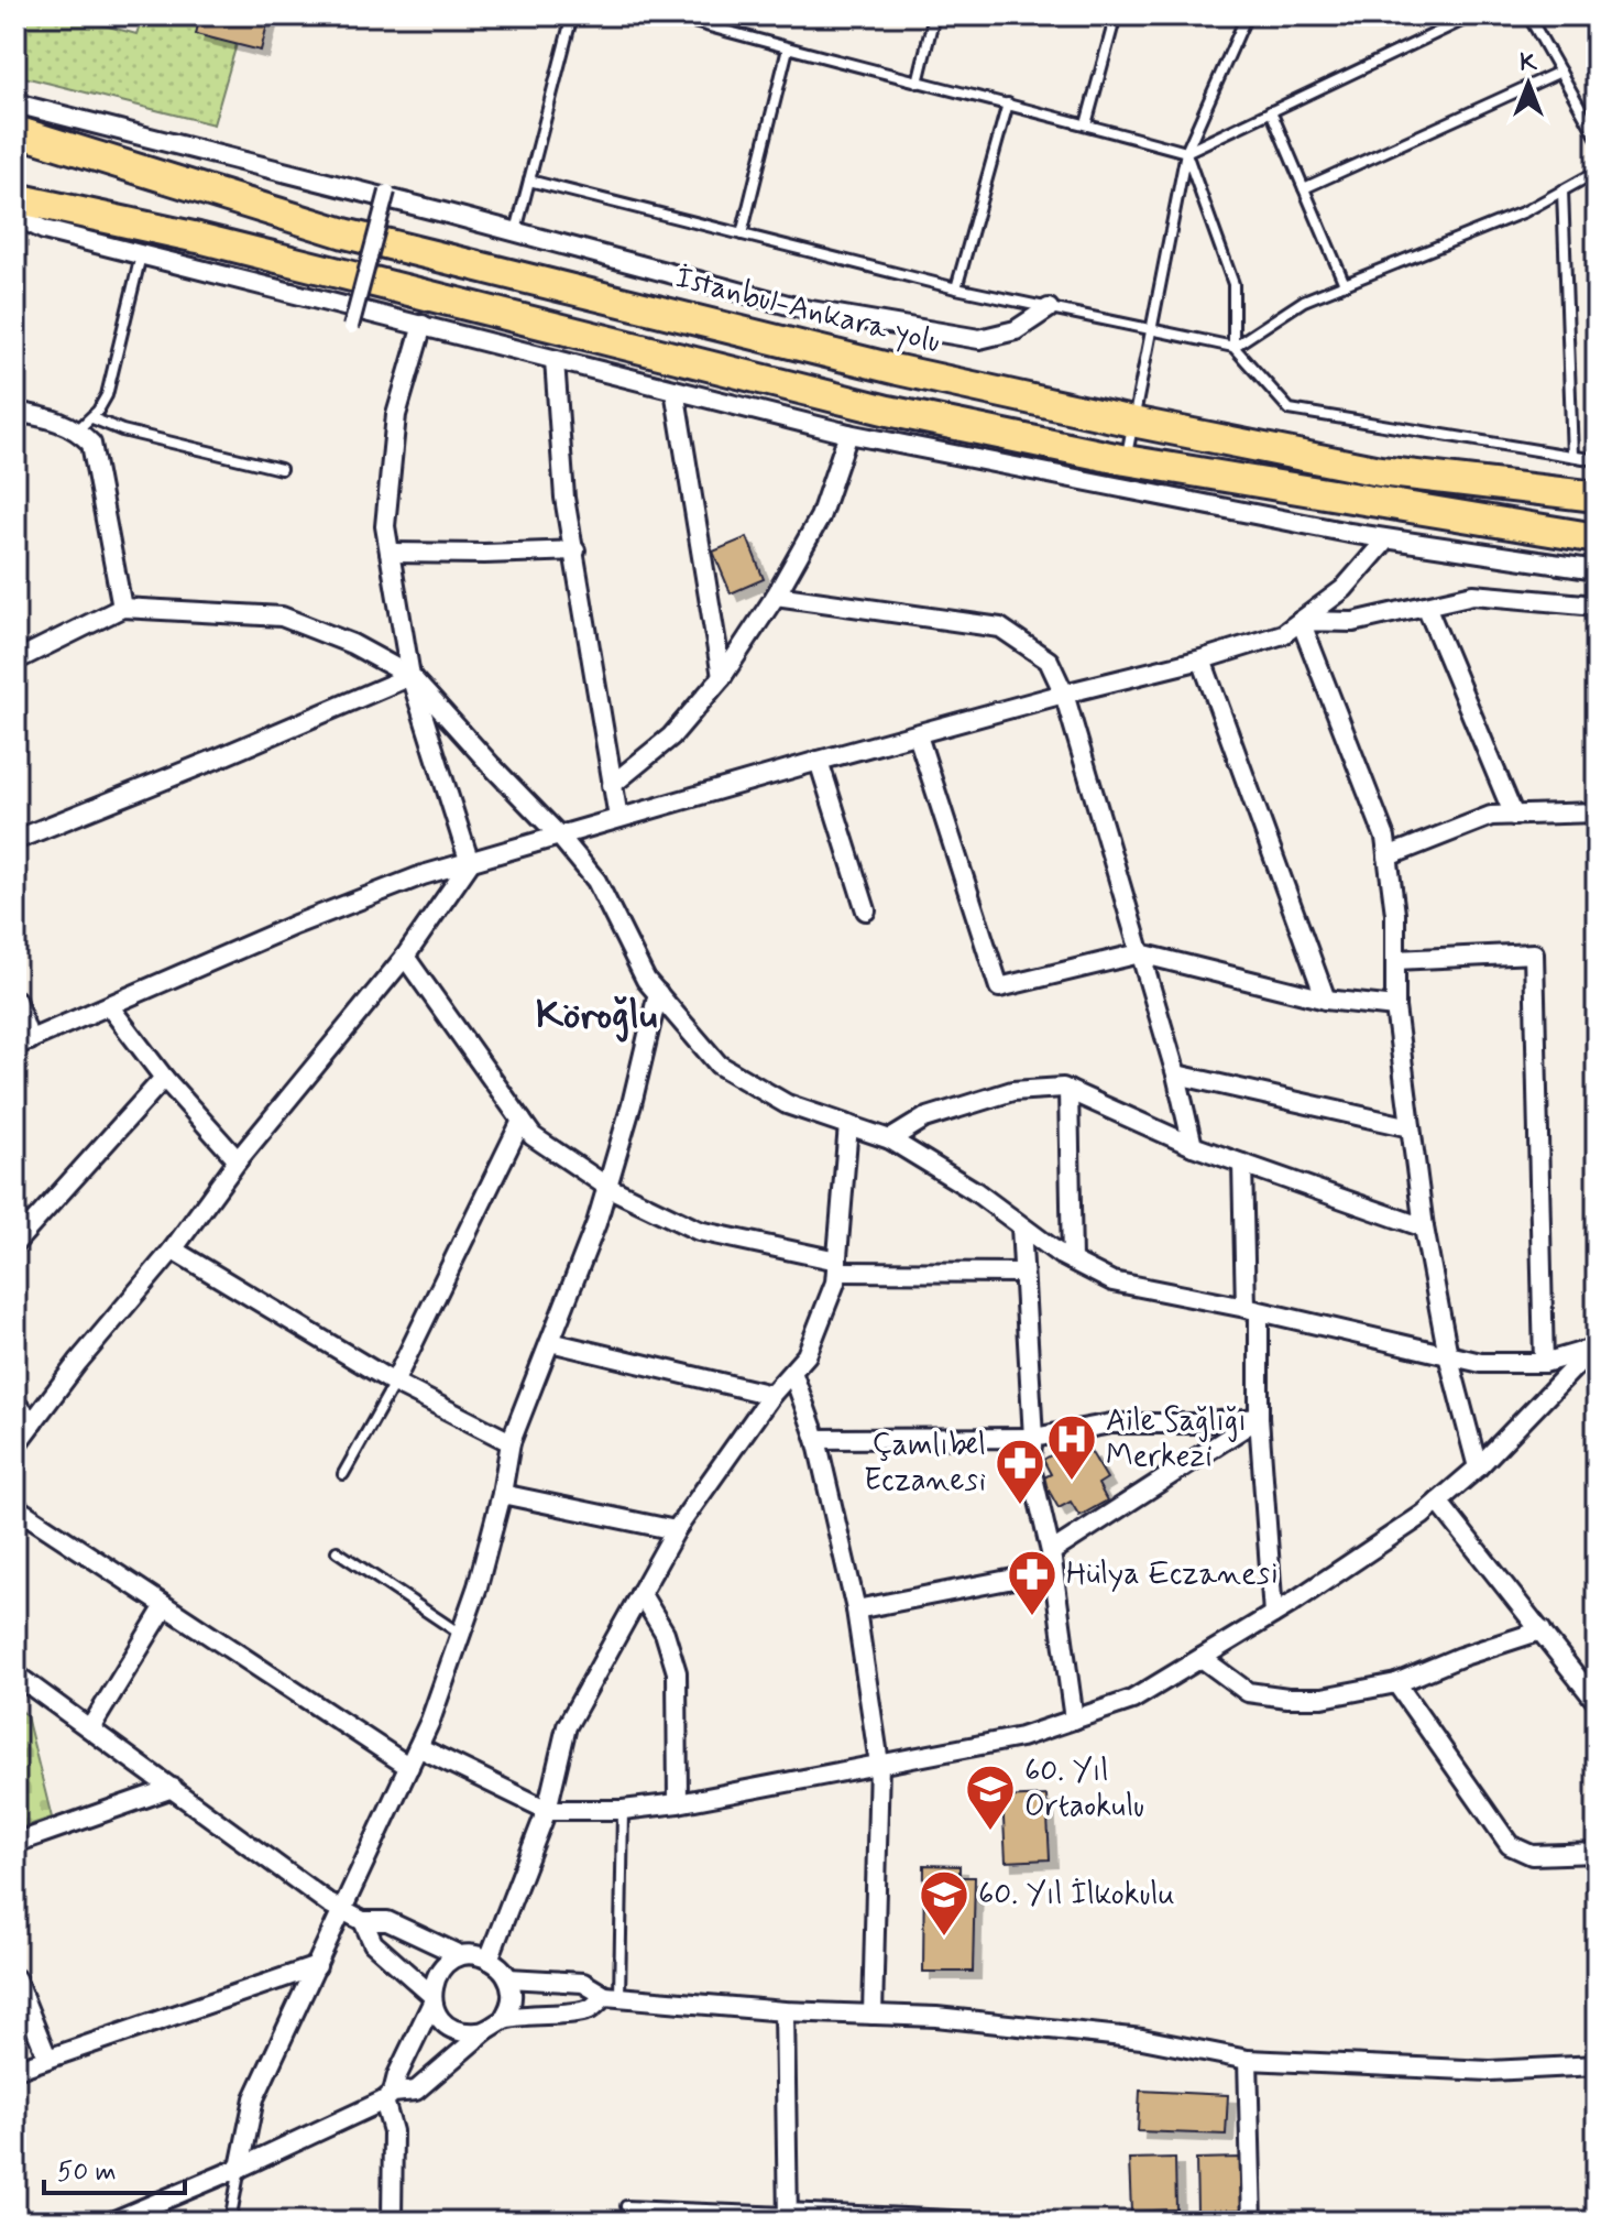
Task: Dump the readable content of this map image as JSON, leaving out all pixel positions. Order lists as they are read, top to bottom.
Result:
{
  "streets": {
    "highway": ["İstanbul-Ankara yolu"]
  },
  "districts": ["Köroğlu"],
  "places": {
    "hospital": ["Aile Sağlığı Merkezi"],
    "pharmacy": ["Çamlıbel Eczanesi", "Hülya Eczanesi"],
    "school or university": ["60. Yıl Ortaokulu", "60. Yıl İlkokulu"]
  },
  "scale_bar": "50 m",
  "north": "top"
}
